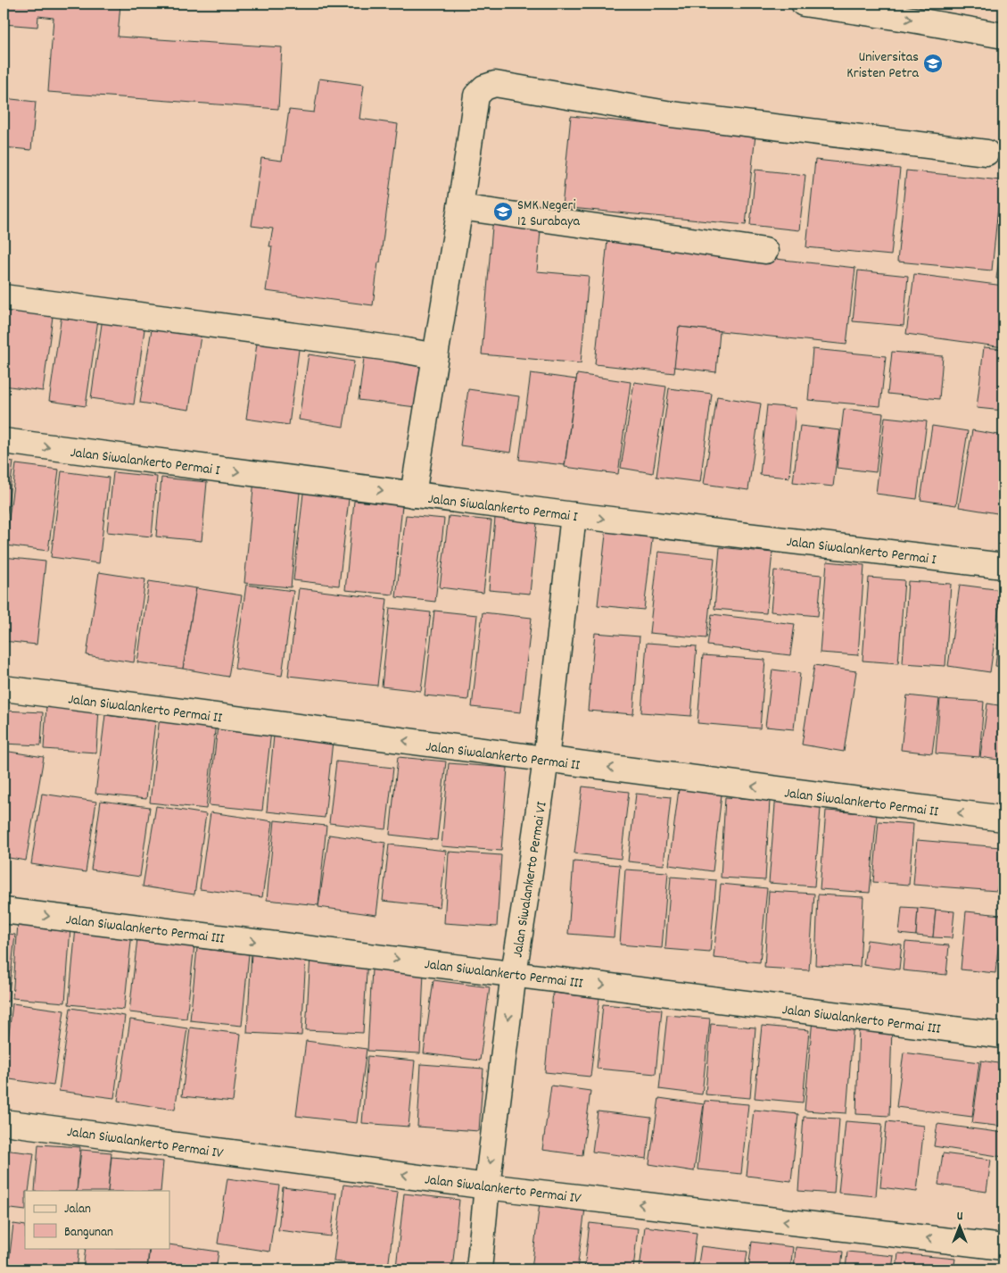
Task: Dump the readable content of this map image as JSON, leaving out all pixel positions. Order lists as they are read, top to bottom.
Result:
{
  "streets": {
    "street": [
      "Jalan Siwalankerto Permai I",
      "Jalan Siwalankerto Permai II",
      "Jalan Siwalankerto Permai VI",
      "Jalan Siwalankerto Permai III",
      "Jalan Siwalankerto Permai IV"
    ]
  },
  "crossings": [
    ["Jalan Siwalankerto Permai I", "Jalan Siwalankerto Permai VI"],
    ["Jalan Siwalankerto Permai II", "Jalan Siwalankerto Permai VI"],
    ["Jalan Siwalankerto Permai VI", "Jalan Siwalankerto Permai III"],
    ["Jalan Siwalankerto Permai VI", "Jalan Siwalankerto Permai IV"]
  ],
  "one_way": ["Jalan Siwalankerto Permai II", "Jalan Siwalankerto Permai III", "Jalan Siwalankerto Permai IV"],
  "places": {
    "school or university": ["Universitas Kristen Petra", "SMK Negeri 12 Surabaya"]
  },
  "legend": ["Jalan", "Bangunan"],
  "north": "top"
}
